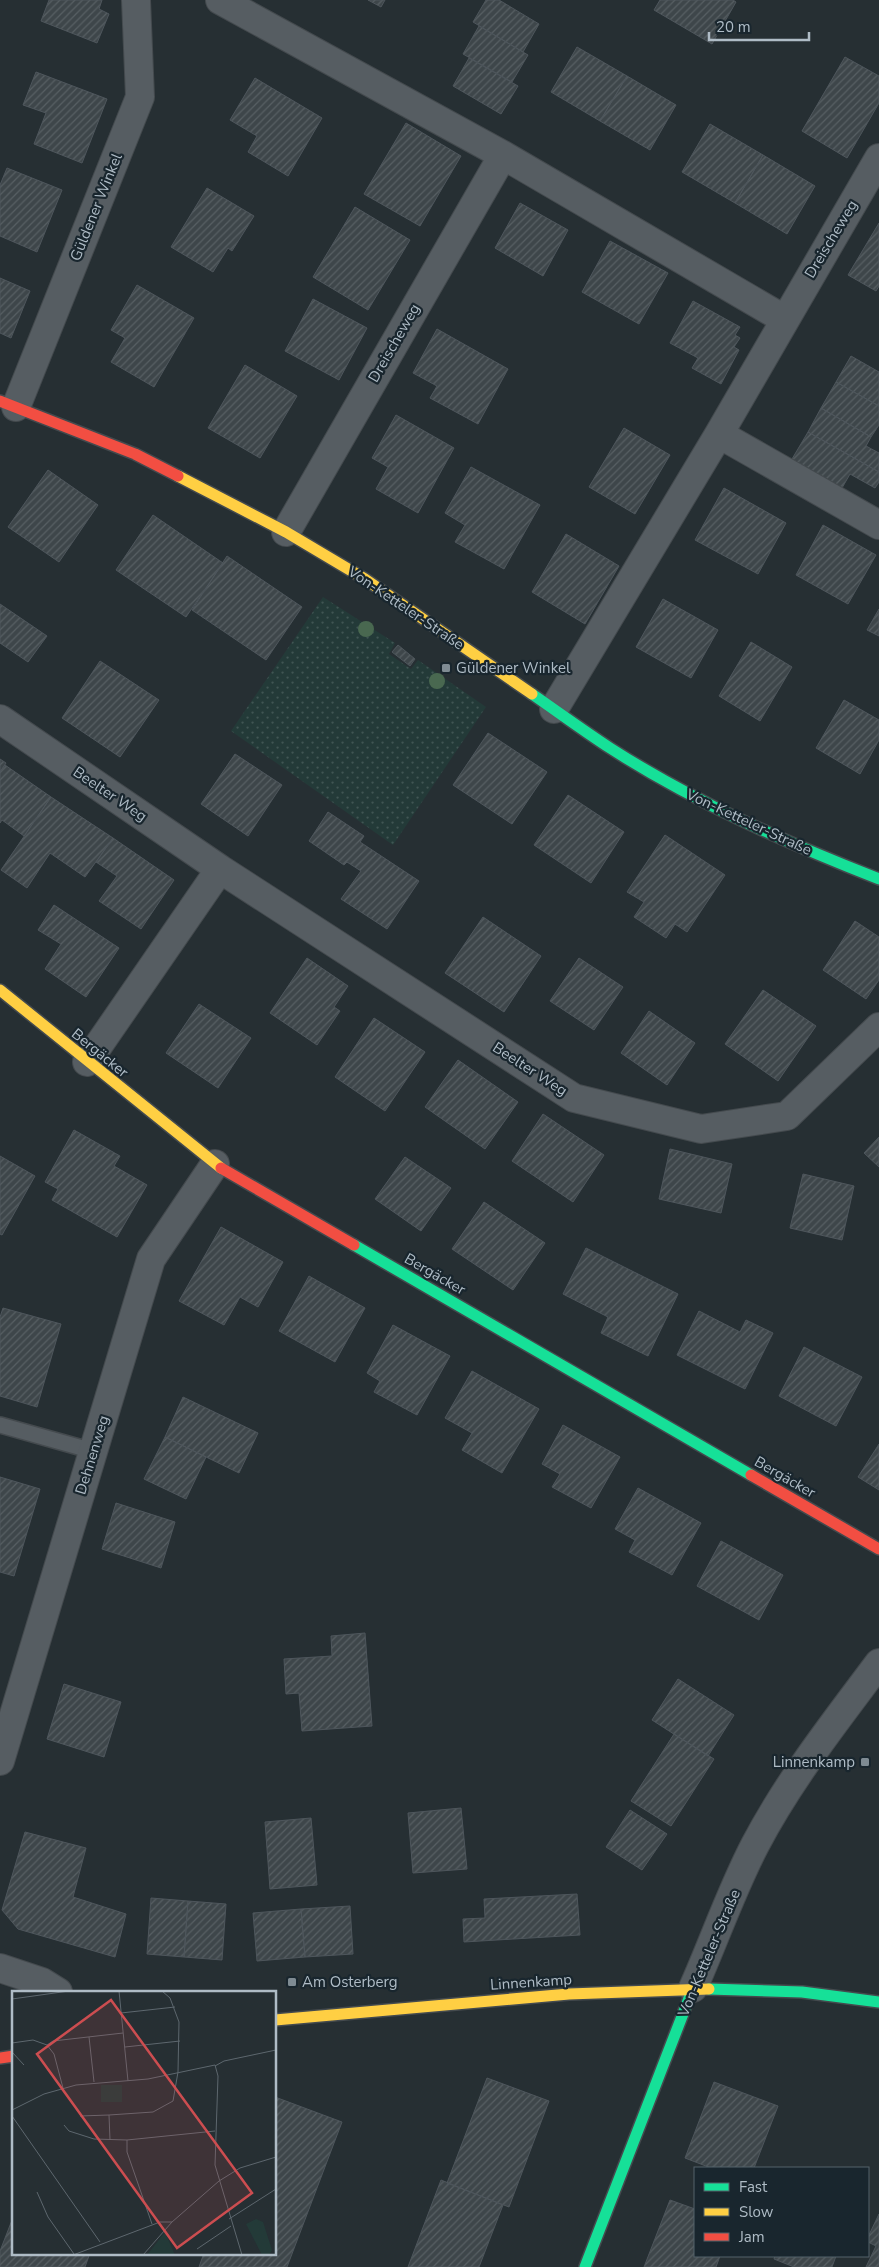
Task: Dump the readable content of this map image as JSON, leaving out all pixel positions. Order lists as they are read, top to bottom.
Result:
{
  "streets": {
    "street": [
      "Güldener Winkel",
      "Dreischeweg",
      "Von-Ketteler-Straße",
      "Beelter Weg",
      "Bergäcker",
      "Dehnenweg",
      "Linnenkamp"
    ]
  },
  "crossings": [
    ["Güldener Winkel", "Von-Ketteler-Straße"],
    ["Dreischeweg", "Von-Ketteler-Straße"],
    ["Von-Ketteler-Straße", "Linnenkamp"],
    ["Bergäcker", "Dehnenweg"]
  ],
  "places": {
    "transit": ["Güldener Winkel", "Linnenkamp", "Am Osterberg"]
  },
  "legend": ["Fast", "Slow", "Jam"],
  "scale_bar": "20 m"
}
